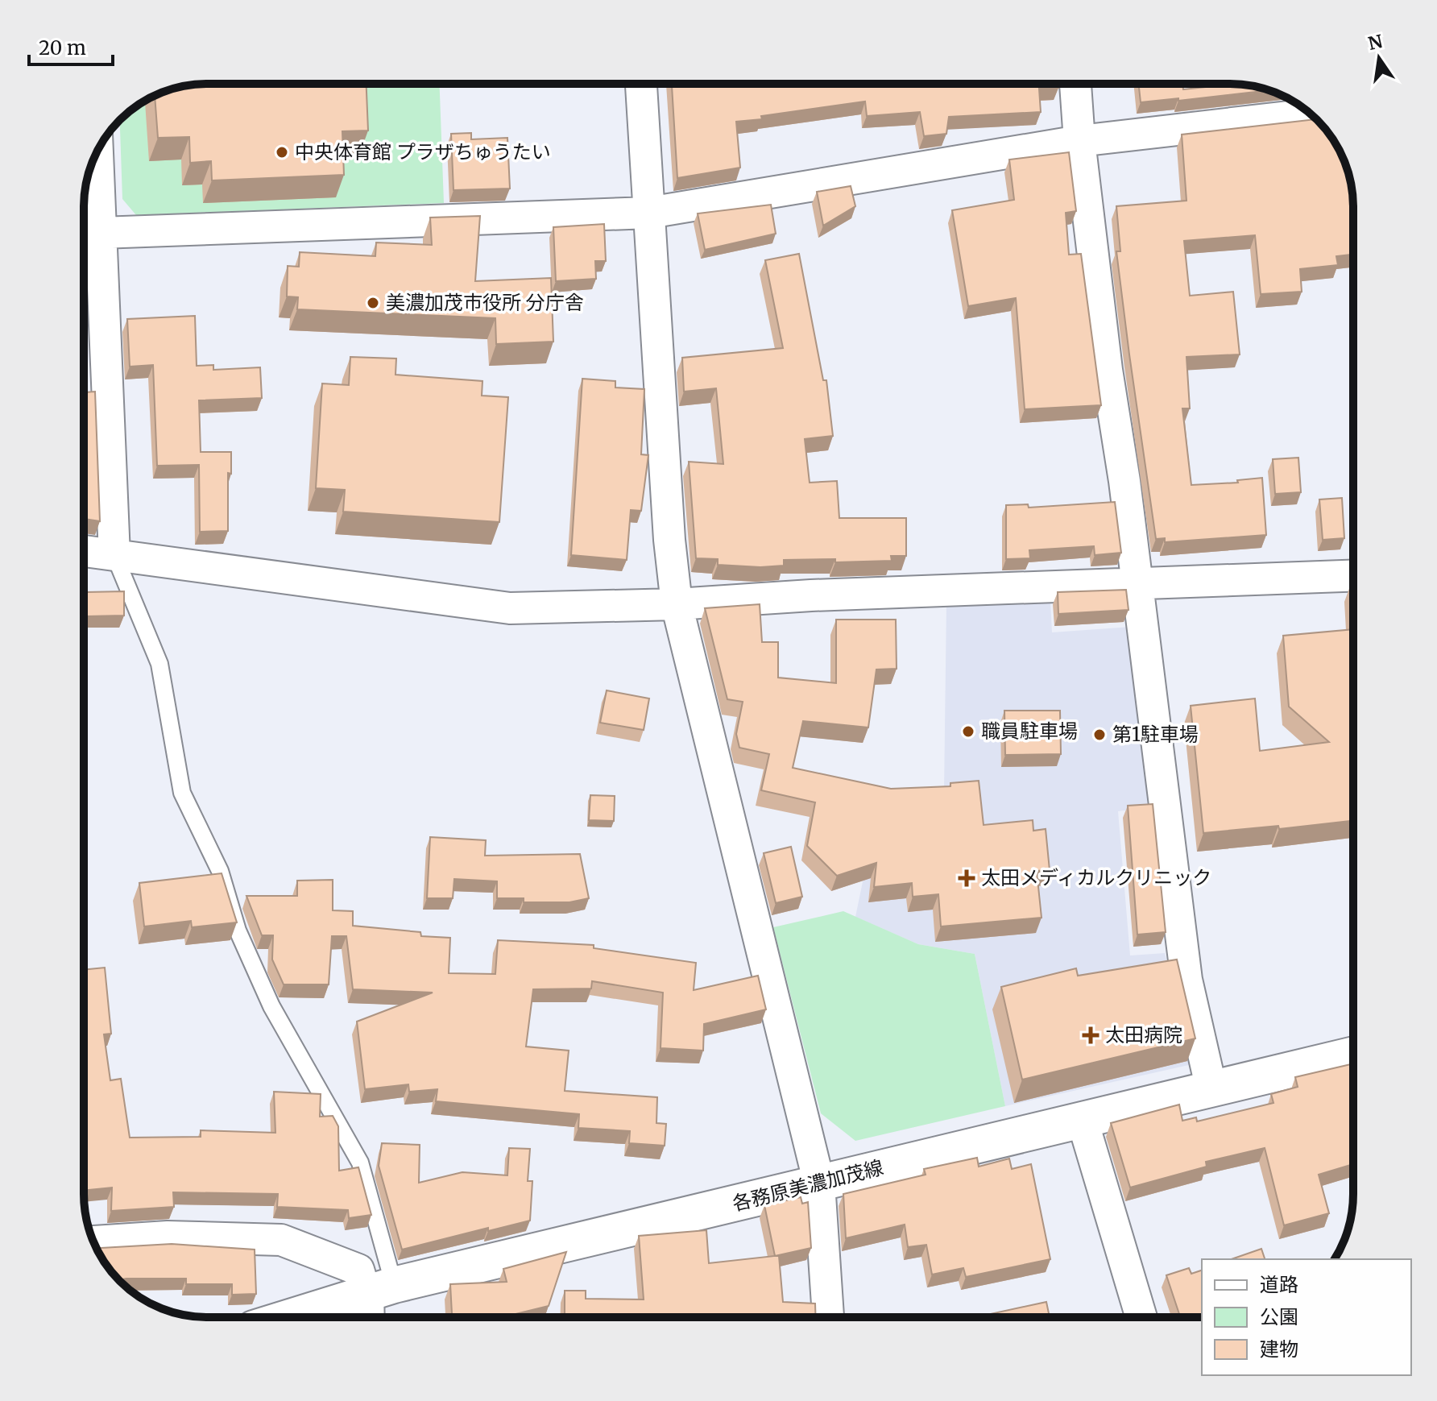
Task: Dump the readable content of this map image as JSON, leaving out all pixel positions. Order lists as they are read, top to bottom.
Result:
{
  "streets": {
    "main road": ["各務原美濃加茂線"]
  },
  "places": {
    "other": [
      "中央体育館 プラザちゅうたい",
      "美濃加茂市役所 分庁舎",
      "職員駐車場",
      "第1駐車場"
    ],
    "health": ["太田メディカルクリニック", "太田病院"]
  },
  "legend": ["道路", "公園", "建物"],
  "scale_bar": "20 m",
  "north": "top"
}
